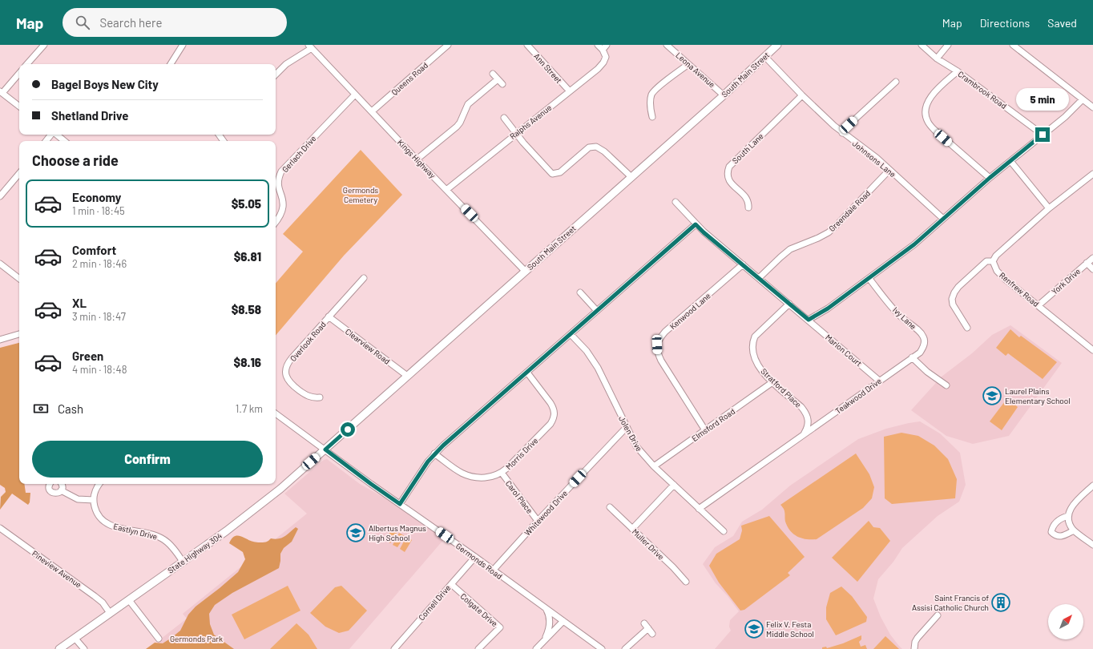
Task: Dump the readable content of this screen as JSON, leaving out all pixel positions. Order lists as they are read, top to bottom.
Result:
{
  "streets": {
    "main road": ["South Main Street", "State Highway 304"],
    "street": [
      "Ann Street",
      "Leona Avenue",
      "Queens Road",
      "Crambrook Road",
      "Ralphs Avenue",
      "South Lane",
      "Gerlach Drive",
      "Kings Highway",
      "Johnsons Lane",
      "Greendale Road",
      "York Drive",
      "Renfrew Road",
      "Kenwood Lane",
      "Ivy Lane",
      "Overlook Road",
      "Clearview Road",
      "Marion Court",
      "Stratford Place",
      "Teakwood Drive",
      "Elmsford Road",
      "Jolen Drive",
      "Morris Drive",
      "Carol Place",
      "Whitewood Drive",
      "Eastlyn Drive",
      "Muller Drive",
      "Germonds Road",
      "Pineview Avenue",
      "Cornell Drive",
      "Colgate Drive"
    ]
  },
  "crossings": [
    ["Ann Street", "Ralphs Avenue"],
    ["Leona Avenue", "South Main Street"],
    ["South Main Street", "Kings Highway"],
    ["South Main Street", "Johnsons Lane"],
    ["South Main Street", "Clearview Road"],
    ["South Main Street", "State Highway 304"],
    ["South Main Street", "Germonds Road"],
    ["Queens Road", "Kings Highway"],
    ["Ralphs Avenue", "Kings Highway"],
    ["South Lane", "Johnsons Lane"],
    ["Gerlach Drive", "Kings Highway"],
    ["Johnsons Lane", "Greendale Road"],
    ["Greendale Road", "Marion Court"],
    ["York Drive", "Renfrew Road"],
    ["Kenwood Lane", "Marion Court"],
    ["Kenwood Lane", "Elmsford Road"],
    ["Ivy Lane", "Teakwood Drive"],
    ["Overlook Road", "Clearview Road"],
    ["Marion Court", "Stratford Place"],
    ["Marion Court", "Teakwood Drive"],
    ["Stratford Place", "Teakwood Drive"],
    ["Stratford Place", "Elmsford Road"],
    ["Elmsford Road", "Jolen Drive"],
    ["Jolen Drive", "Whitewood Drive"],
    ["Morris Drive", "Carol Place"],
    ["Carol Place", "Whitewood Drive"],
    ["Whitewood Drive", "Germonds Road"],
    ["Eastlyn Drive", "State Highway 304"],
    ["State Highway 304", "Germonds Road"],
    ["State Highway 304", "Pineview Avenue"],
    ["Germonds Road", "Cornell Drive"],
    ["Cornell Drive", "Colgate Drive"]
  ],
  "parks": ["Germonds Cemetery", "Germonds Park"],
  "places": {
    "school or university": ["Laurel Plains Elementary School", "Albertus Magnus High School", "Felix V. Festa Middle School"],
    "building": ["Saint Francis of Assisi Catholic Church"]
  },
  "north": "top right",
  "page": {
    "header": "Map",
    "search": "Search here",
    "nav": ["Map", "Directions", "Saved"],
    "banner": ["Bagel Boys New City", "Shetland Drive"],
    "bubble": "5 min",
    "heading": "Choose a ride",
    "list": [
      {
        "name": "Economy",
        "note": "1 min · 18:45",
        "value": "$5.05"
      },
      {
        "name": "Comfort",
        "note": "2 min · 18:46",
        "value": "$6.81"
      },
      {
        "name": "XL",
        "note": "3 min · 18:47",
        "value": "$8.58"
      },
      {
        "name": "Green",
        "note": "4 min · 18:48",
        "value": "$8.16"
      }
    ],
    "pay": ["Cash", "1.7 km"],
    "buttons": "Confirm"
  }
}
